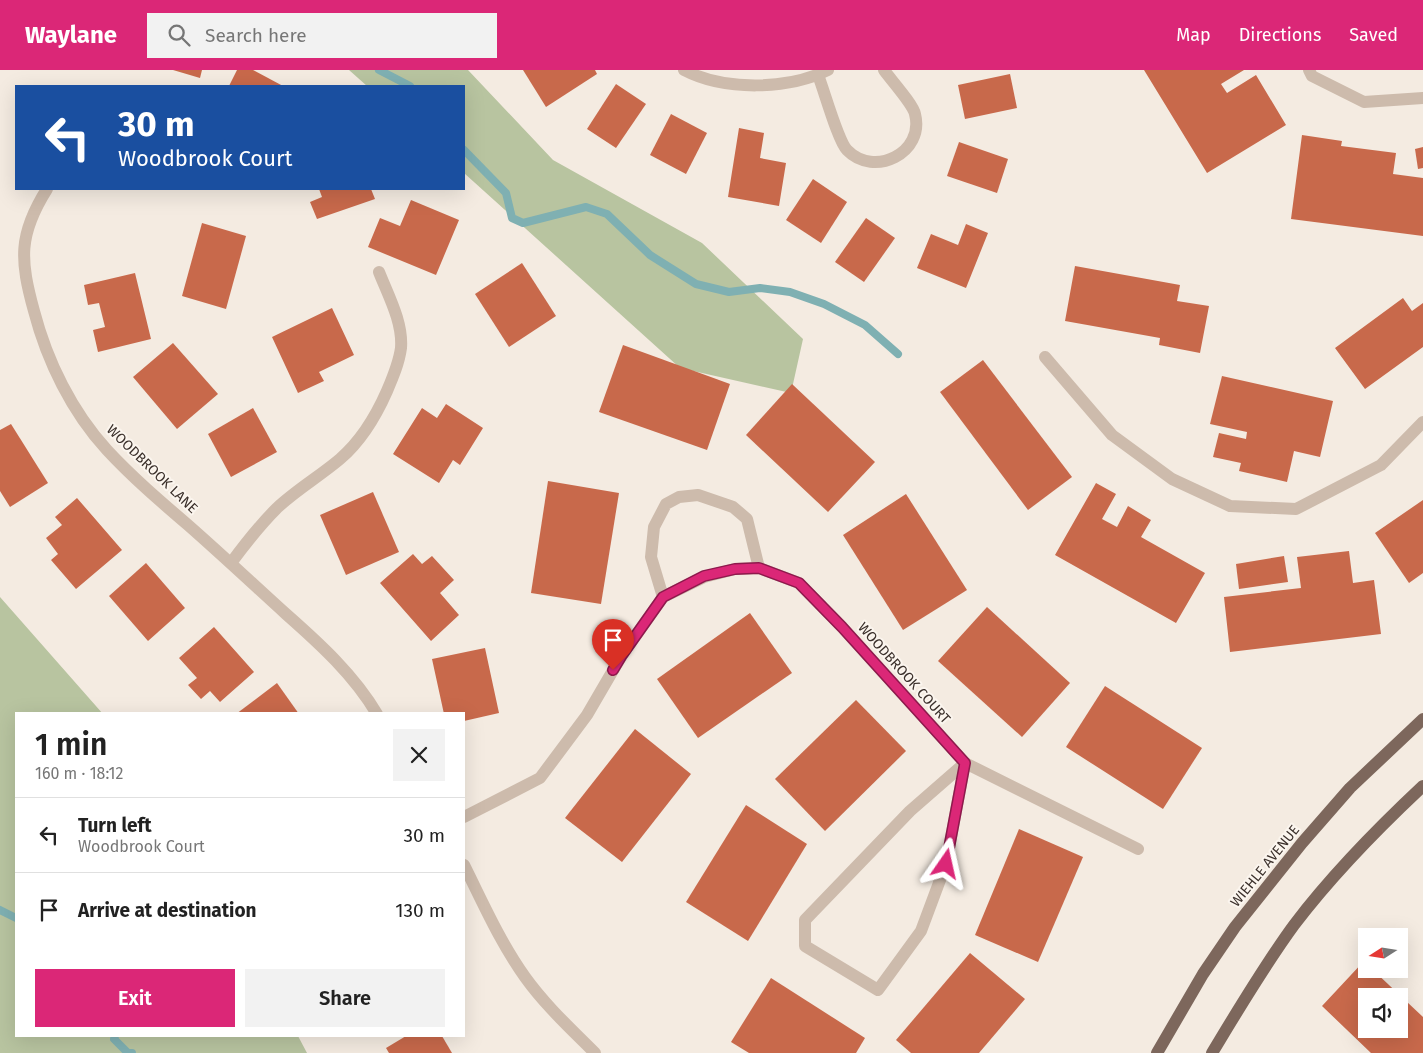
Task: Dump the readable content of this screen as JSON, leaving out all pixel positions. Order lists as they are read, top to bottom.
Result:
{
  "streets": {
    "main road": ["WIEHLE AVENUE"],
    "street": ["WOODBROOK LANE", "WOODBROOK COURT"]
  },
  "north": "left",
  "page": {
    "header": "Waylane",
    "search": "Search here",
    "nav": ["Map", "Directions", "Saved"],
    "turn": ["30 m", "Woodbrook Court"],
    "heading": ["1 min", "160 m · 18:12"],
    "list": [
      {
        "name": "Turn left",
        "note": "Woodbrook Court",
        "value": "30 m"
      },
      {
        "name": "Arrive at destination",
        "value": "130 m"
      }
    ],
    "buttons": ["Exit", "Share"]
  }
}
